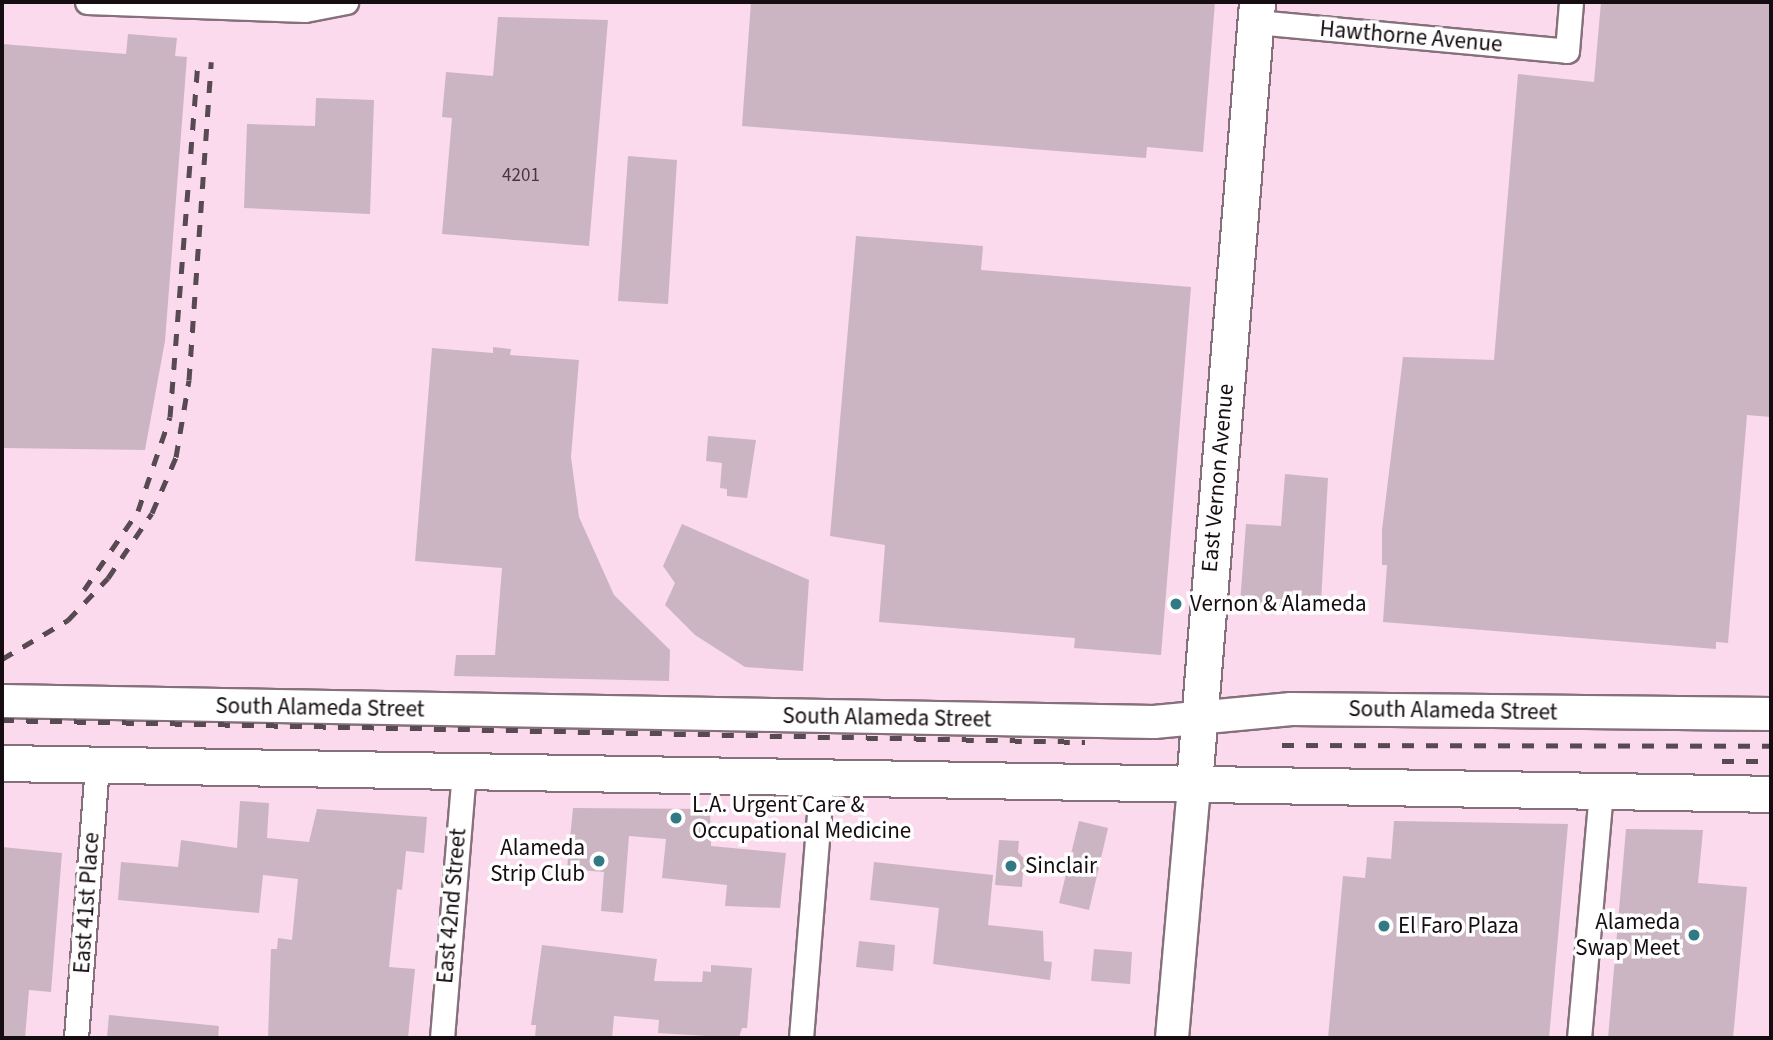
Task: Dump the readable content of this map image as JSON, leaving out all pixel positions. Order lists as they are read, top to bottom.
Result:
{
  "streets": {
    "main road": ["East Vernon Avenue"],
    "street": [
      "Hawthorne Avenue",
      "South Alameda Street",
      "East 41st Place",
      "East 42nd Street"
    ]
  },
  "crossings": [
    ["Hawthorne Avenue", "East Vernon Avenue"],
    ["East Vernon Avenue", "South Alameda Street"]
  ],
  "places": [
    "Vernon & Alameda",
    "L.A. Urgent Care & Occupational Medicine",
    "Alameda Strip Club",
    "Sinclair",
    "El Faro Plaza",
    "Alameda Swap Meet"
  ],
  "house_numbers": ["4201"]
}
